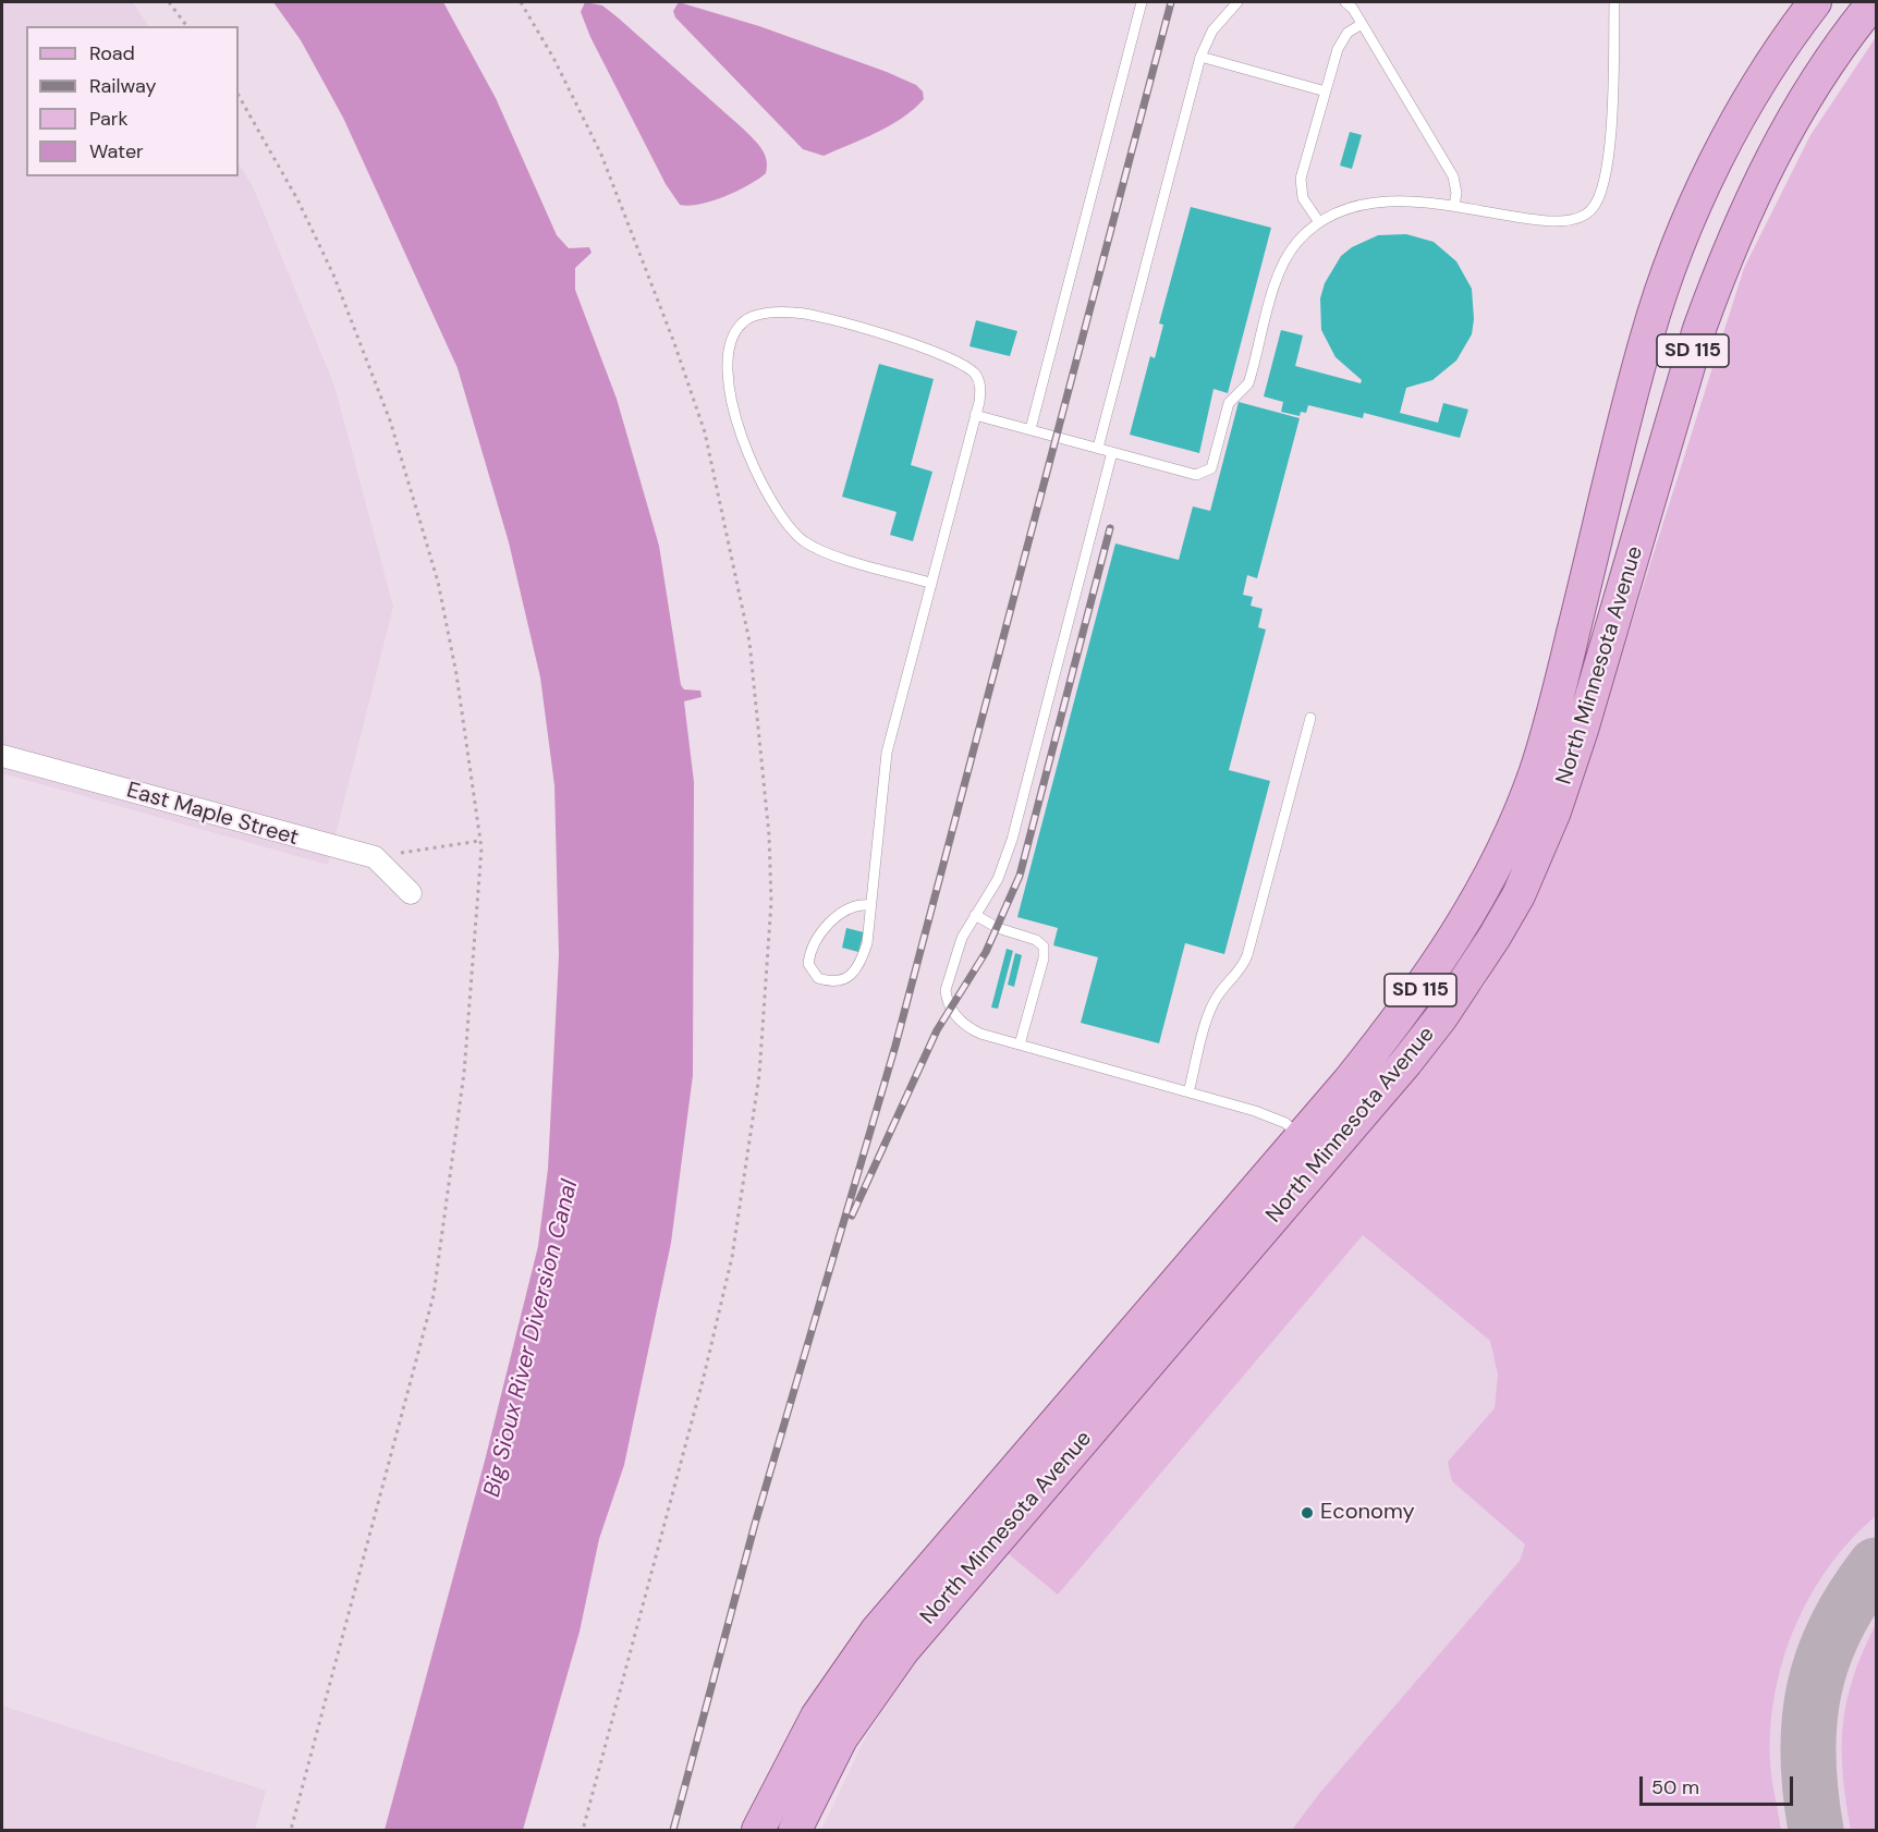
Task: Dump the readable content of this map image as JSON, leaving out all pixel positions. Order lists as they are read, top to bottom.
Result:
{
  "streets": {
    "main road": ["SD 115", "North Minnesota Avenue"],
    "street": ["East Maple Street"]
  },
  "water": ["Big Sioux River Diversion Canal"],
  "places": ["Economy"],
  "legend": [
    "Road",
    "Railway",
    "Park",
    "Water"
  ],
  "scale_bar": "50 m"
}
